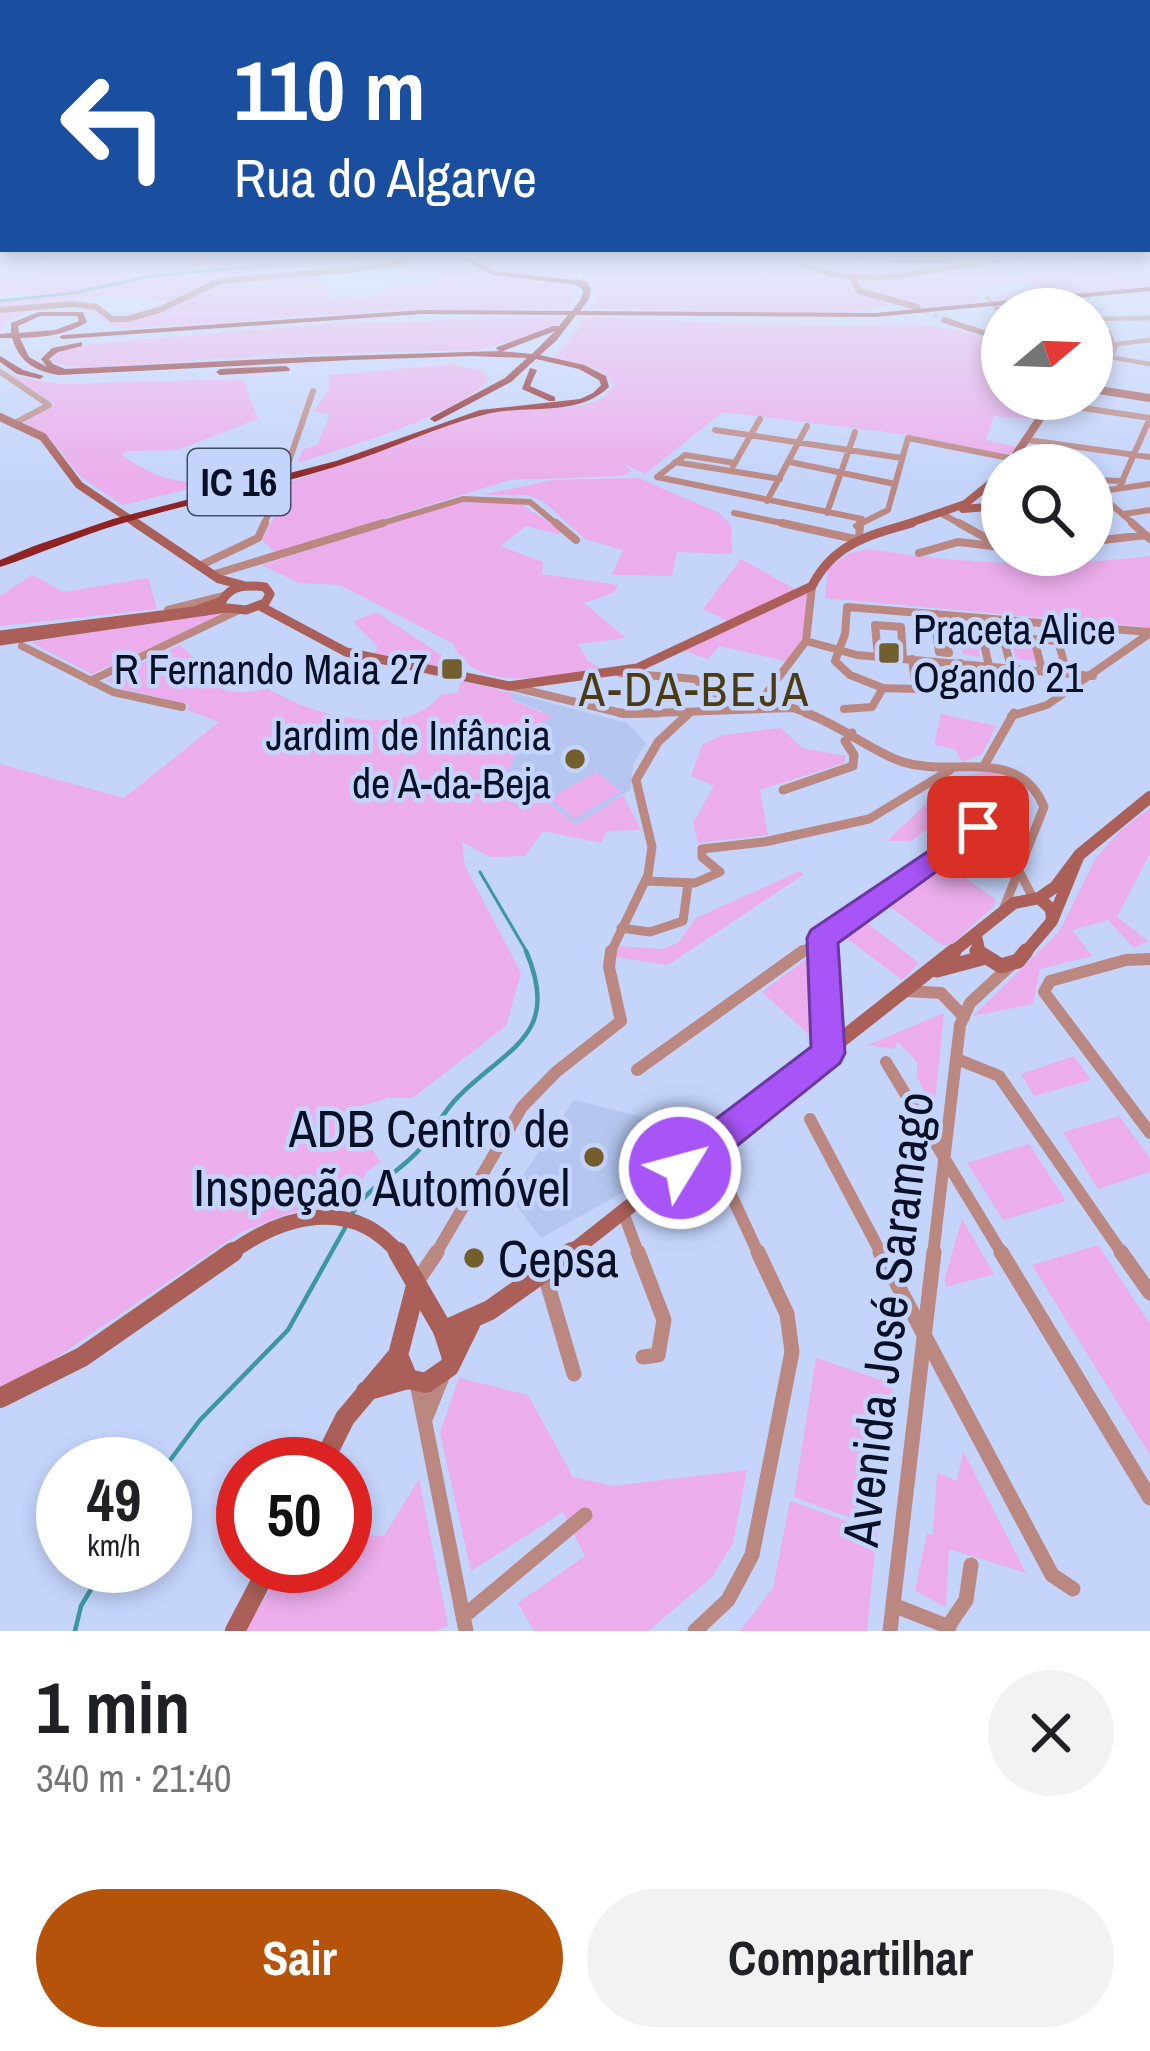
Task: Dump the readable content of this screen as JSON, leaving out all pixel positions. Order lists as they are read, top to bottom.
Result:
{
  "streets": {
    "highway": ["IC 16"],
    "street": ["Avenida José Saramago"]
  },
  "districts": ["A-DA-BEJA"],
  "places": {
    "transit": ["Praceta Alice Ogando 21", "R Fernando Maia 27"],
    "other": ["Jardim de Infância de A-da-Beja", "ADB Centro de Inspeção Automóvel", "Cepsa"]
  },
  "north": "right",
  "page": {
    "turn": ["110 m", "Rua do Algarve"],
    "speed": "49 km/h",
    "limit": "50",
    "heading": ["1 min", "340 m · 21:40"],
    "buttons": ["Sair", "Compartilhar"]
  }
}
